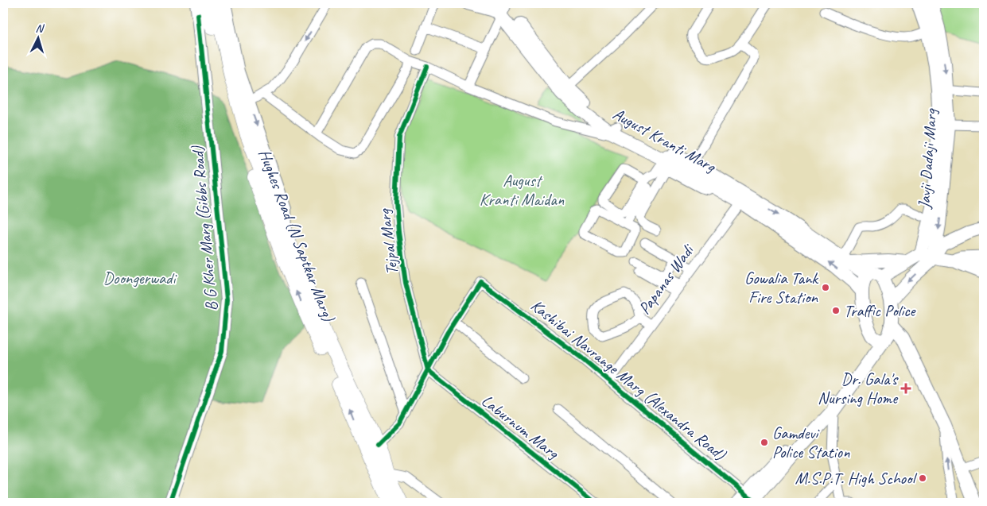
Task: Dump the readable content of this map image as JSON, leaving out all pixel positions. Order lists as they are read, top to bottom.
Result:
{
  "streets": {
    "main road": ["August Kranti Marg", "Javji Dadaji Marg", "Hughes Road (N Saptkar Marg)"],
    "street": [
      "B G Kher Marg (Gibbs Road)",
      "Tejpal Marg",
      "Papanas Wadi",
      "Kashibai Navrange Marg (Alexandra Road)",
      "Laburnum Marg"
    ]
  },
  "crossings": [
    ["August Kranti Marg", "Papanas Wadi"],
    ["B G Kher Marg (Gibbs Road)", "Hughes Road (N Saptkar Marg)"],
    ["Tejpal Marg", "Laburnum Marg"],
    ["Papanas Wadi", "Kashibai Navrange Marg (Alexandra Road)"]
  ],
  "parks": ["August Kranti Maidan", "Doongerwadi"],
  "places": {
    "other": [
      "Gowalia Tank Fire Station",
      "Traffic Police",
      "Gamdevi Police Station",
      "M.S.P.T. High School"
    ],
    "health": ["Dr. Gala's Nursing Home"]
  },
  "north": "top"
}
